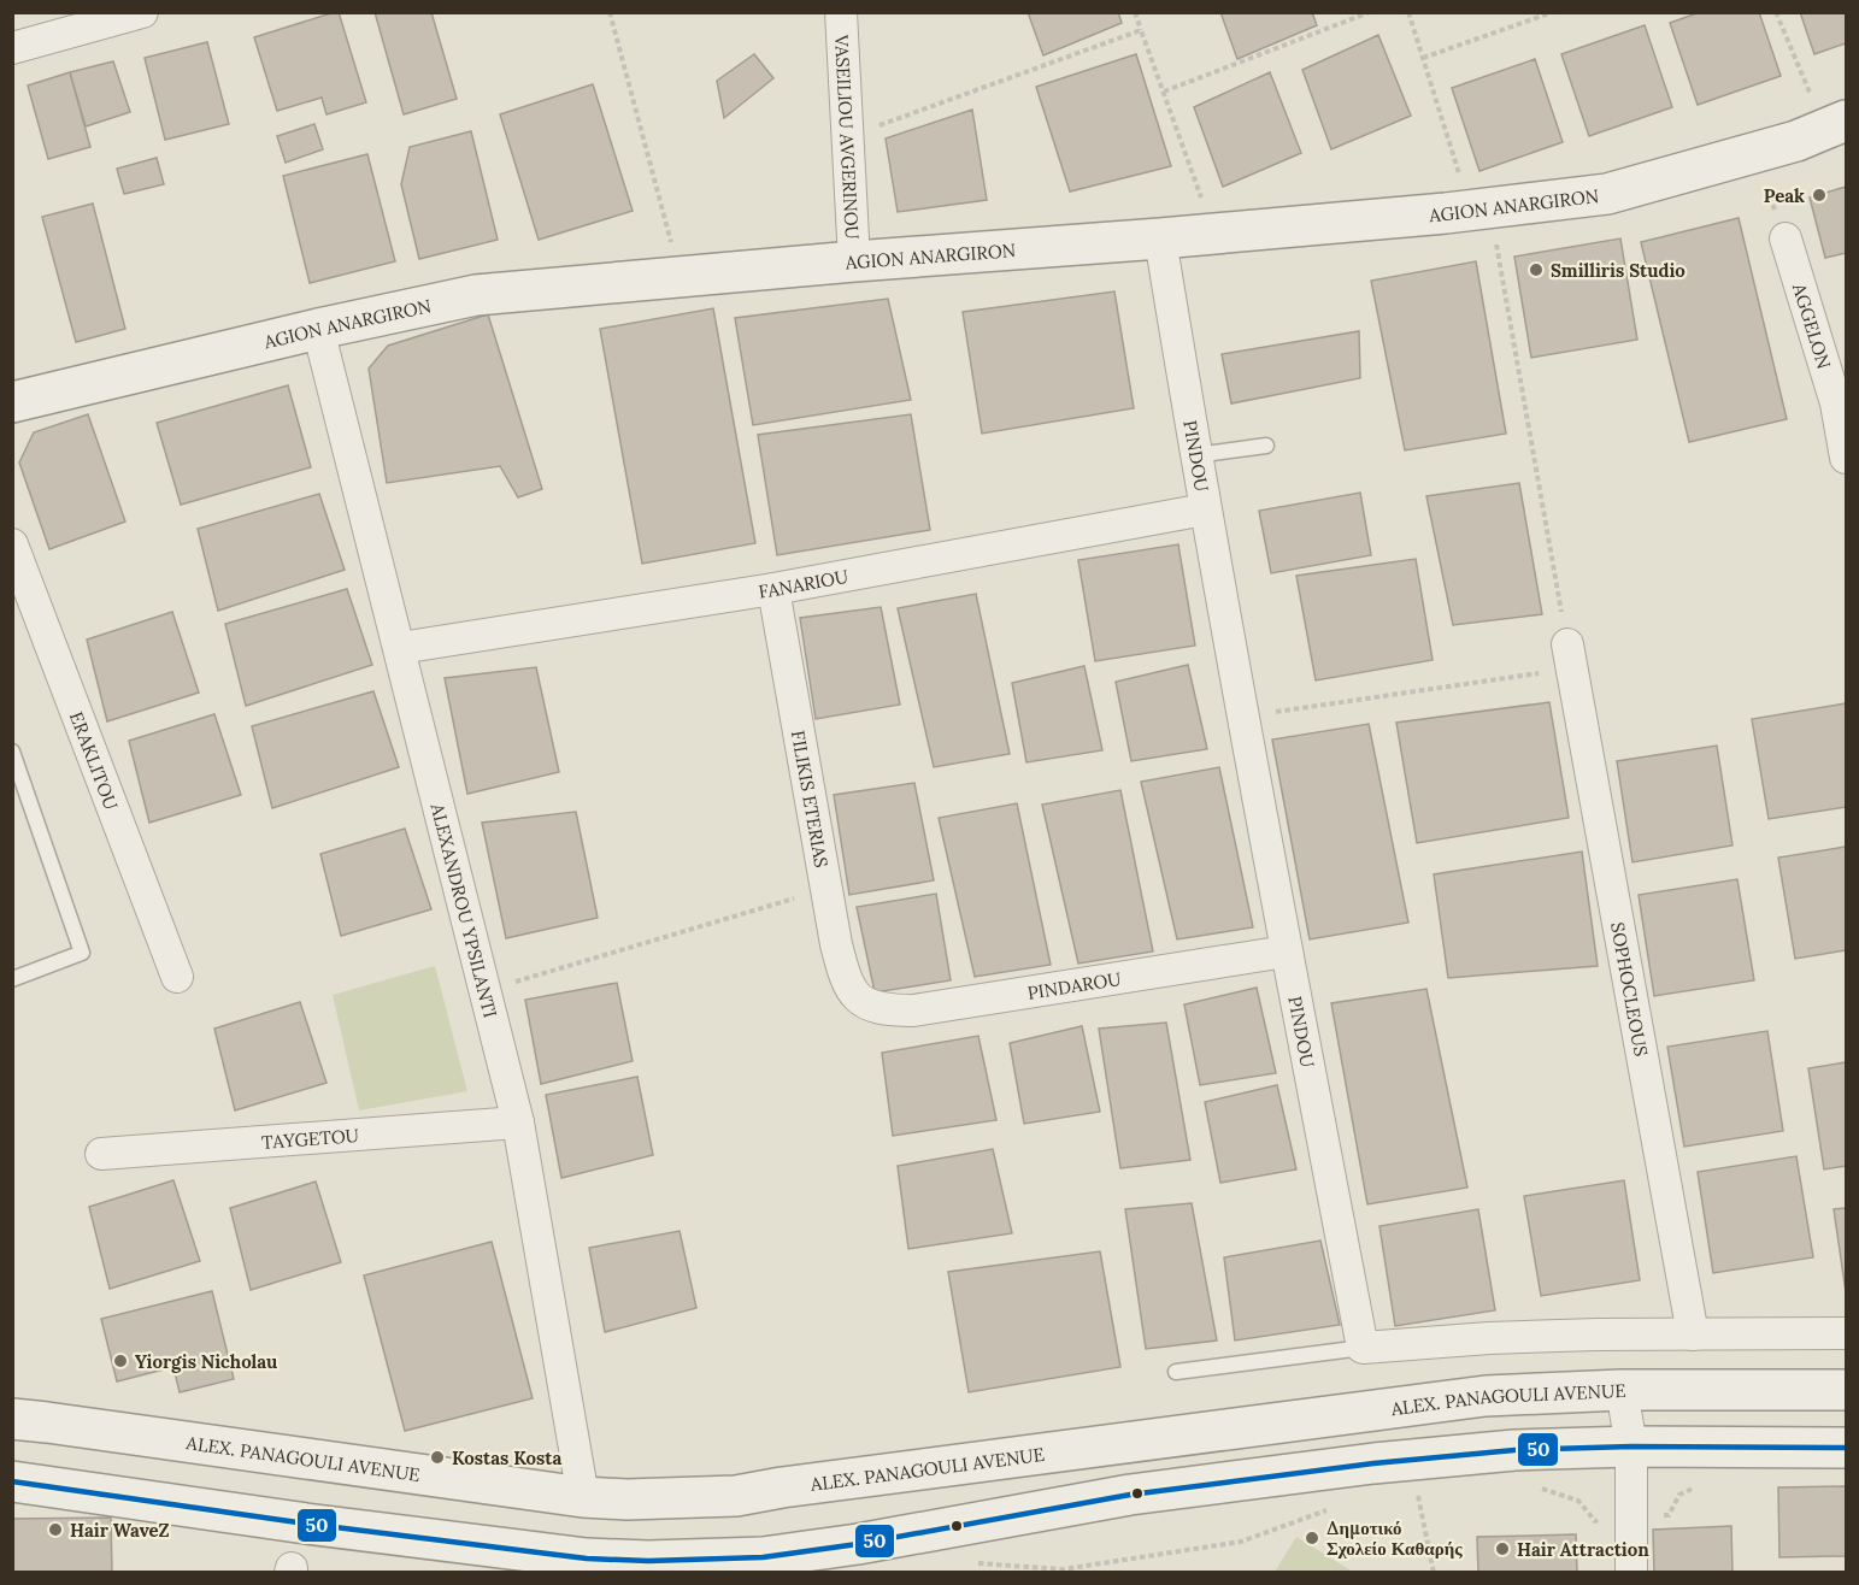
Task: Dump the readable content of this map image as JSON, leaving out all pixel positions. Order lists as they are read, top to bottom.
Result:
{
  "streets": {
    "main road": ["AGION ANARGIRON", "ALEX. PANAGOULI AVENUE"],
    "street": [
      "VASEILIOU AVGERINOU",
      "AGGELON",
      "PINDOU",
      "FANARIOU",
      "ERAKLITOU",
      "FILIKIS ETERIAS",
      "ALEXANDROU YPSILANTI",
      "PINDAROU",
      "SOPHOCLEOUS",
      "TAYGETOU"
    ]
  },
  "crossings": [
    ["VASEILIOU AVGERINOU", "AGION ANARGIRON"],
    ["AGION ANARGIRON", "PINDOU"],
    ["AGION ANARGIRON", "ALEXANDROU YPSILANTI"],
    ["PINDOU", "FANARIOU"],
    ["PINDOU", "PINDAROU"],
    ["FANARIOU", "FILIKIS ETERIAS"],
    ["FANARIOU", "ALEXANDROU YPSILANTI"],
    ["FILIKIS ETERIAS", "PINDAROU"],
    ["ALEXANDROU YPSILANTI", "TAYGETOU"],
    ["ALEXANDROU YPSILANTI", "ALEX. PANAGOULI AVENUE"]
  ],
  "places": [
    "Peak",
    "Smilliris Studio",
    "Yiorgis Nicholau",
    "Kostas Kosta",
    "Hair WaveZ",
    "Δημοτικό Σχολείο Καθαρής",
    "Hair Attraction"
  ],
  "lines": ["transit line 50"]
}
